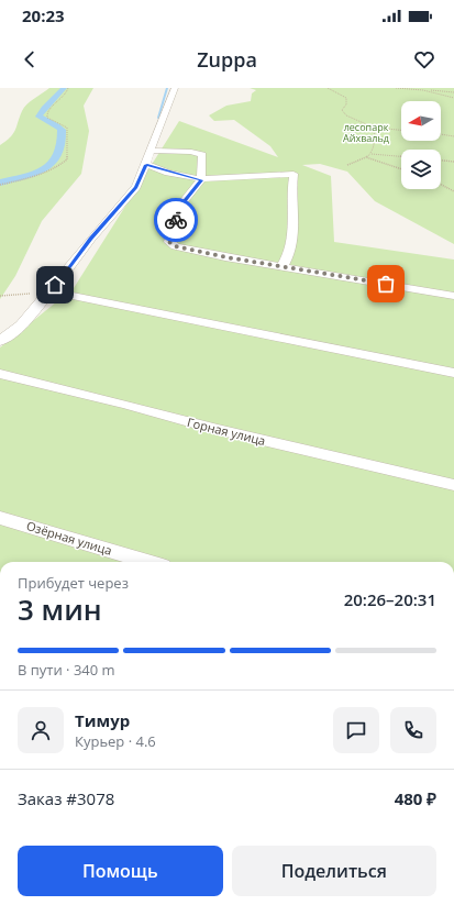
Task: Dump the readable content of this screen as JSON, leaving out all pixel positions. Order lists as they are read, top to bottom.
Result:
{
  "streets": {
    "street": ["Горная улица", "Озёрная улица"]
  },
  "parks": ["лесопарк Айхвальд"],
  "north": "left",
  "page": {
    "status": "20:23",
    "header": "Zuppa",
    "heading": ["3 мин", "Прибудет через", "20:26–20:31"],
    "panel": [
      "Тимур",
      "Курьер · 4.6",
      "Заказ #3078",
      "480 ₽"
    ],
    "bar": "В пути · 340 m",
    "buttons": ["Помощь", "Поделиться"]
  }
}
